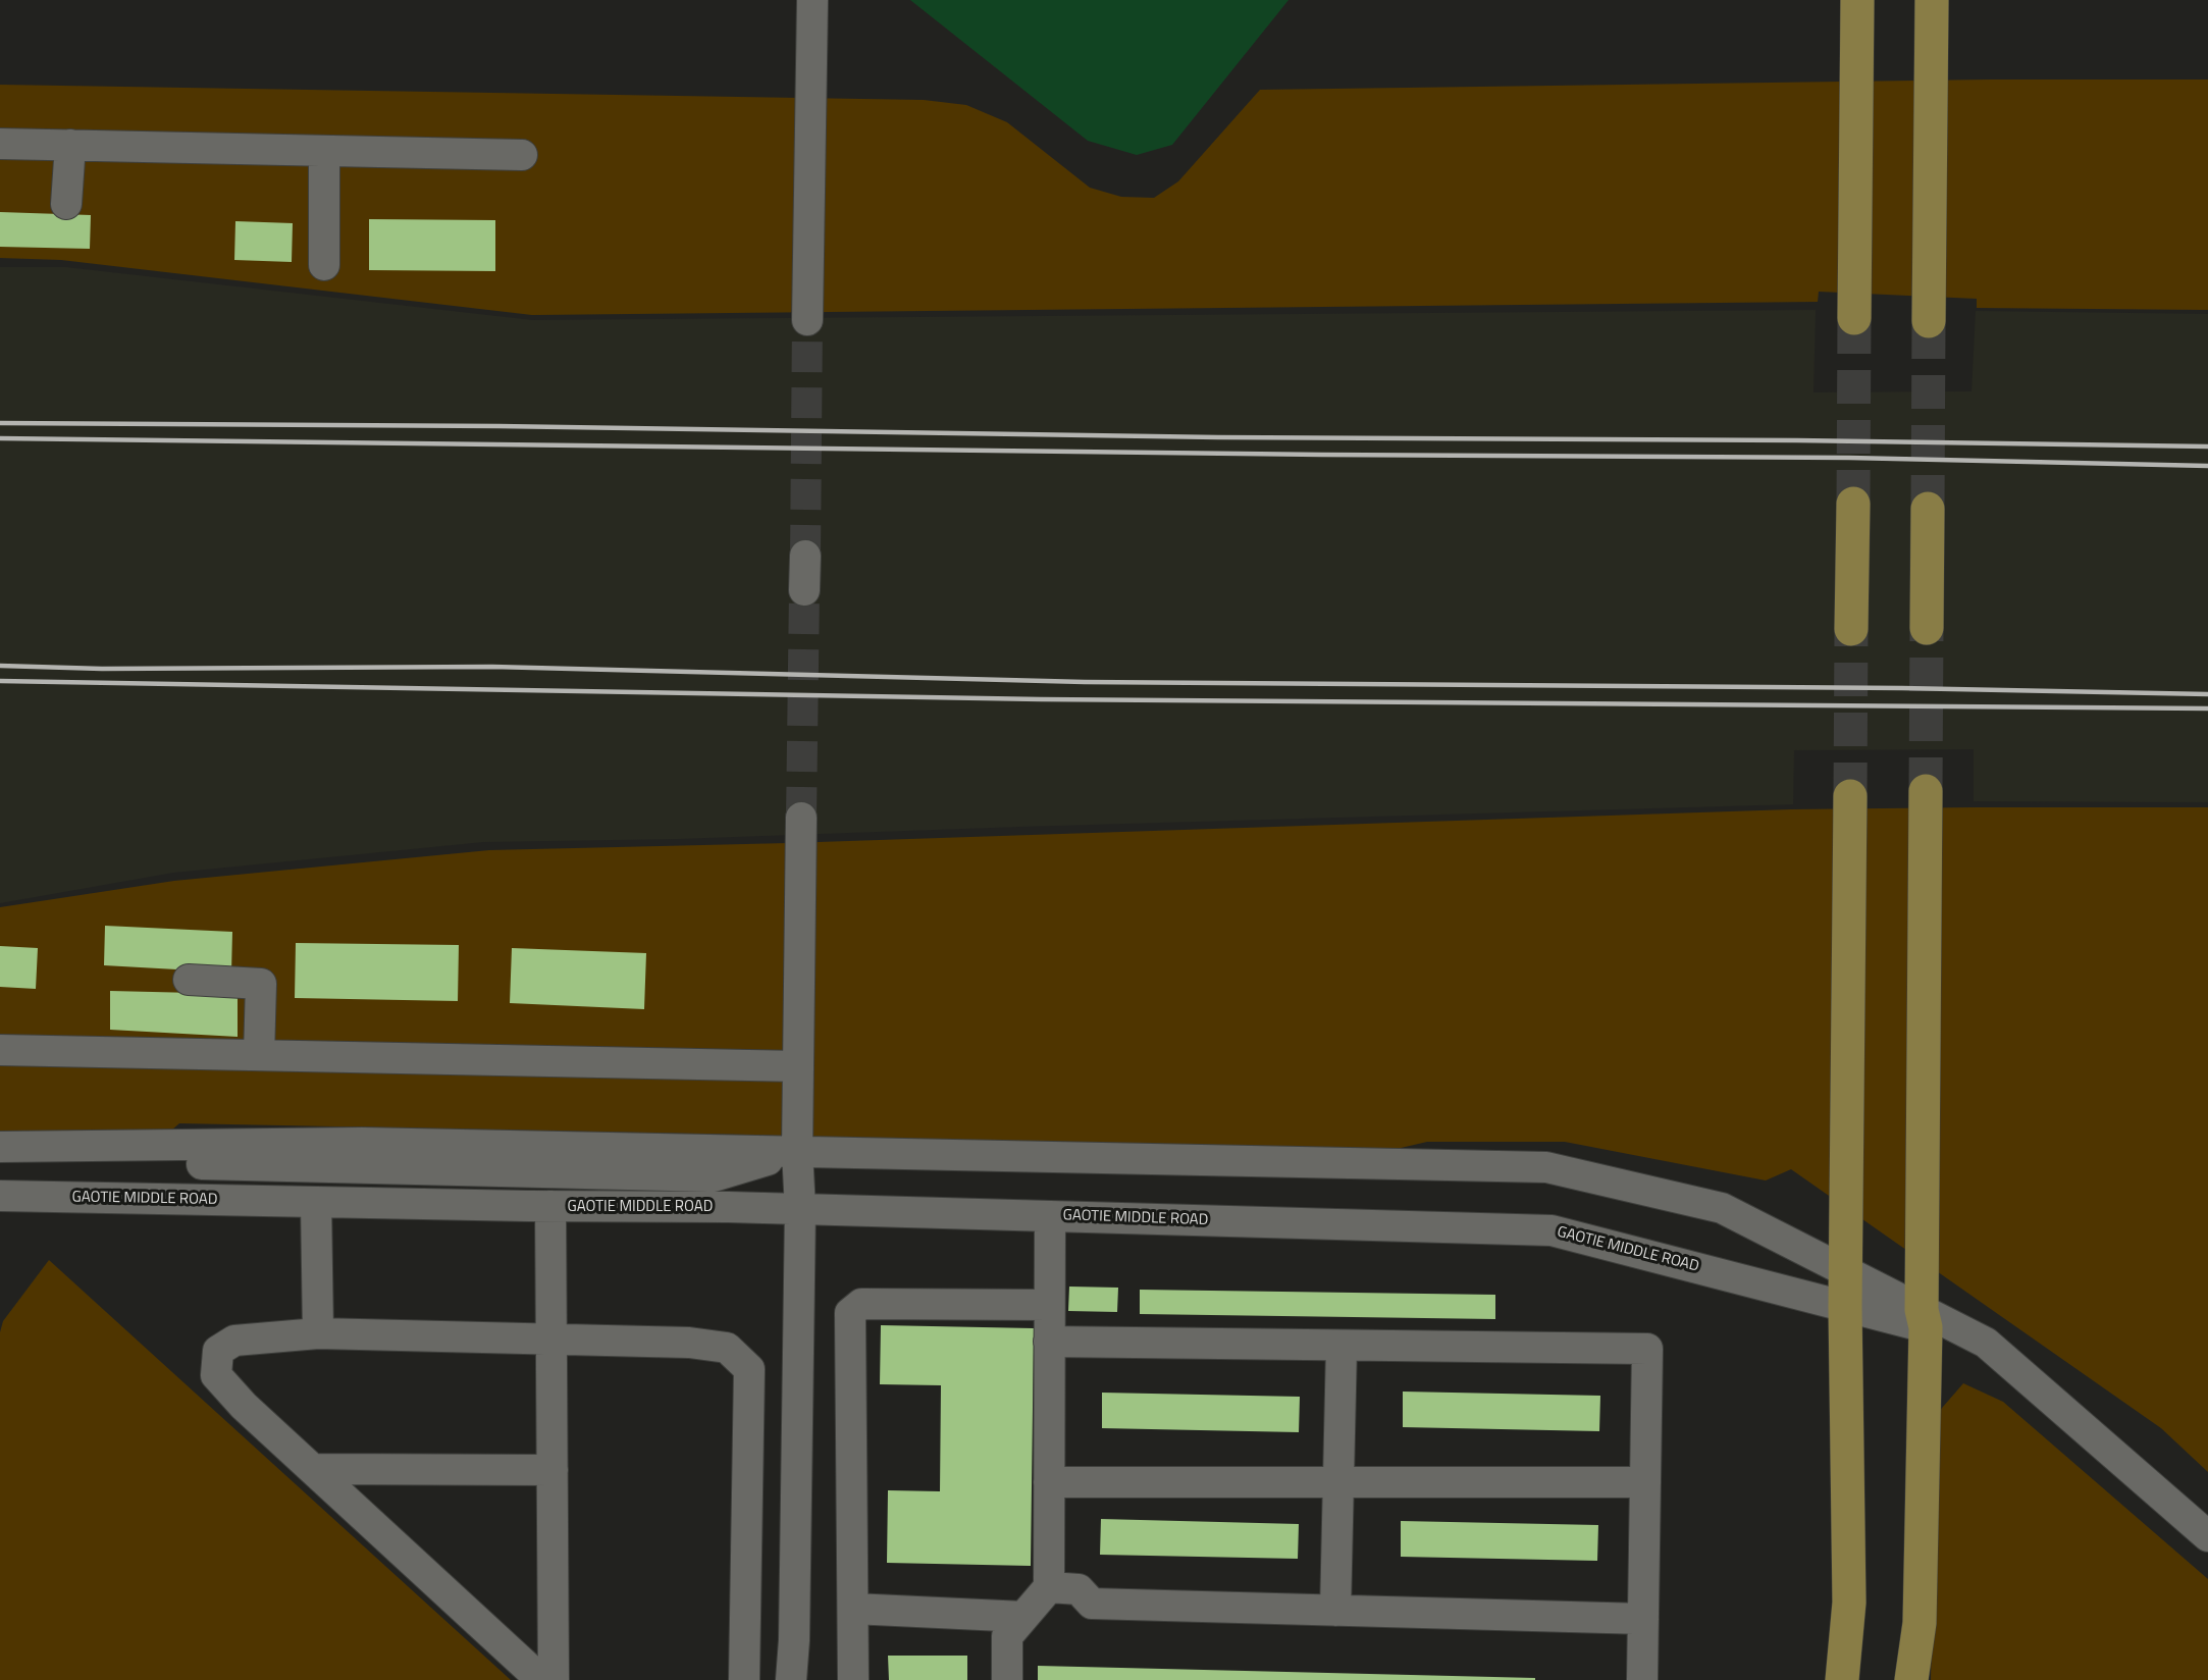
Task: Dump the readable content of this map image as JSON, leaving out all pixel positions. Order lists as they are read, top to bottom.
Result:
{
  "streets": {
    "street": ["GAOTIE MIDDLE ROAD"]
  }
}
